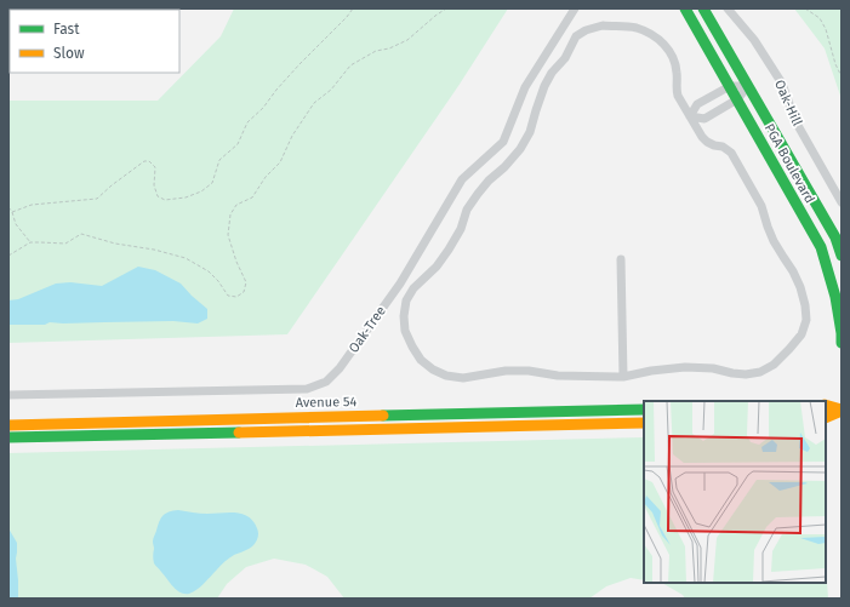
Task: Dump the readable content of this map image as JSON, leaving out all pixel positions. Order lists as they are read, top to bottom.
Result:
{
  "streets": {
    "street": [
      "Oak-Hill",
      "PGA Boulevard",
      "Oak-Tree",
      "Avenue 54"
    ]
  },
  "legend": ["Fast", "Slow"]
}
